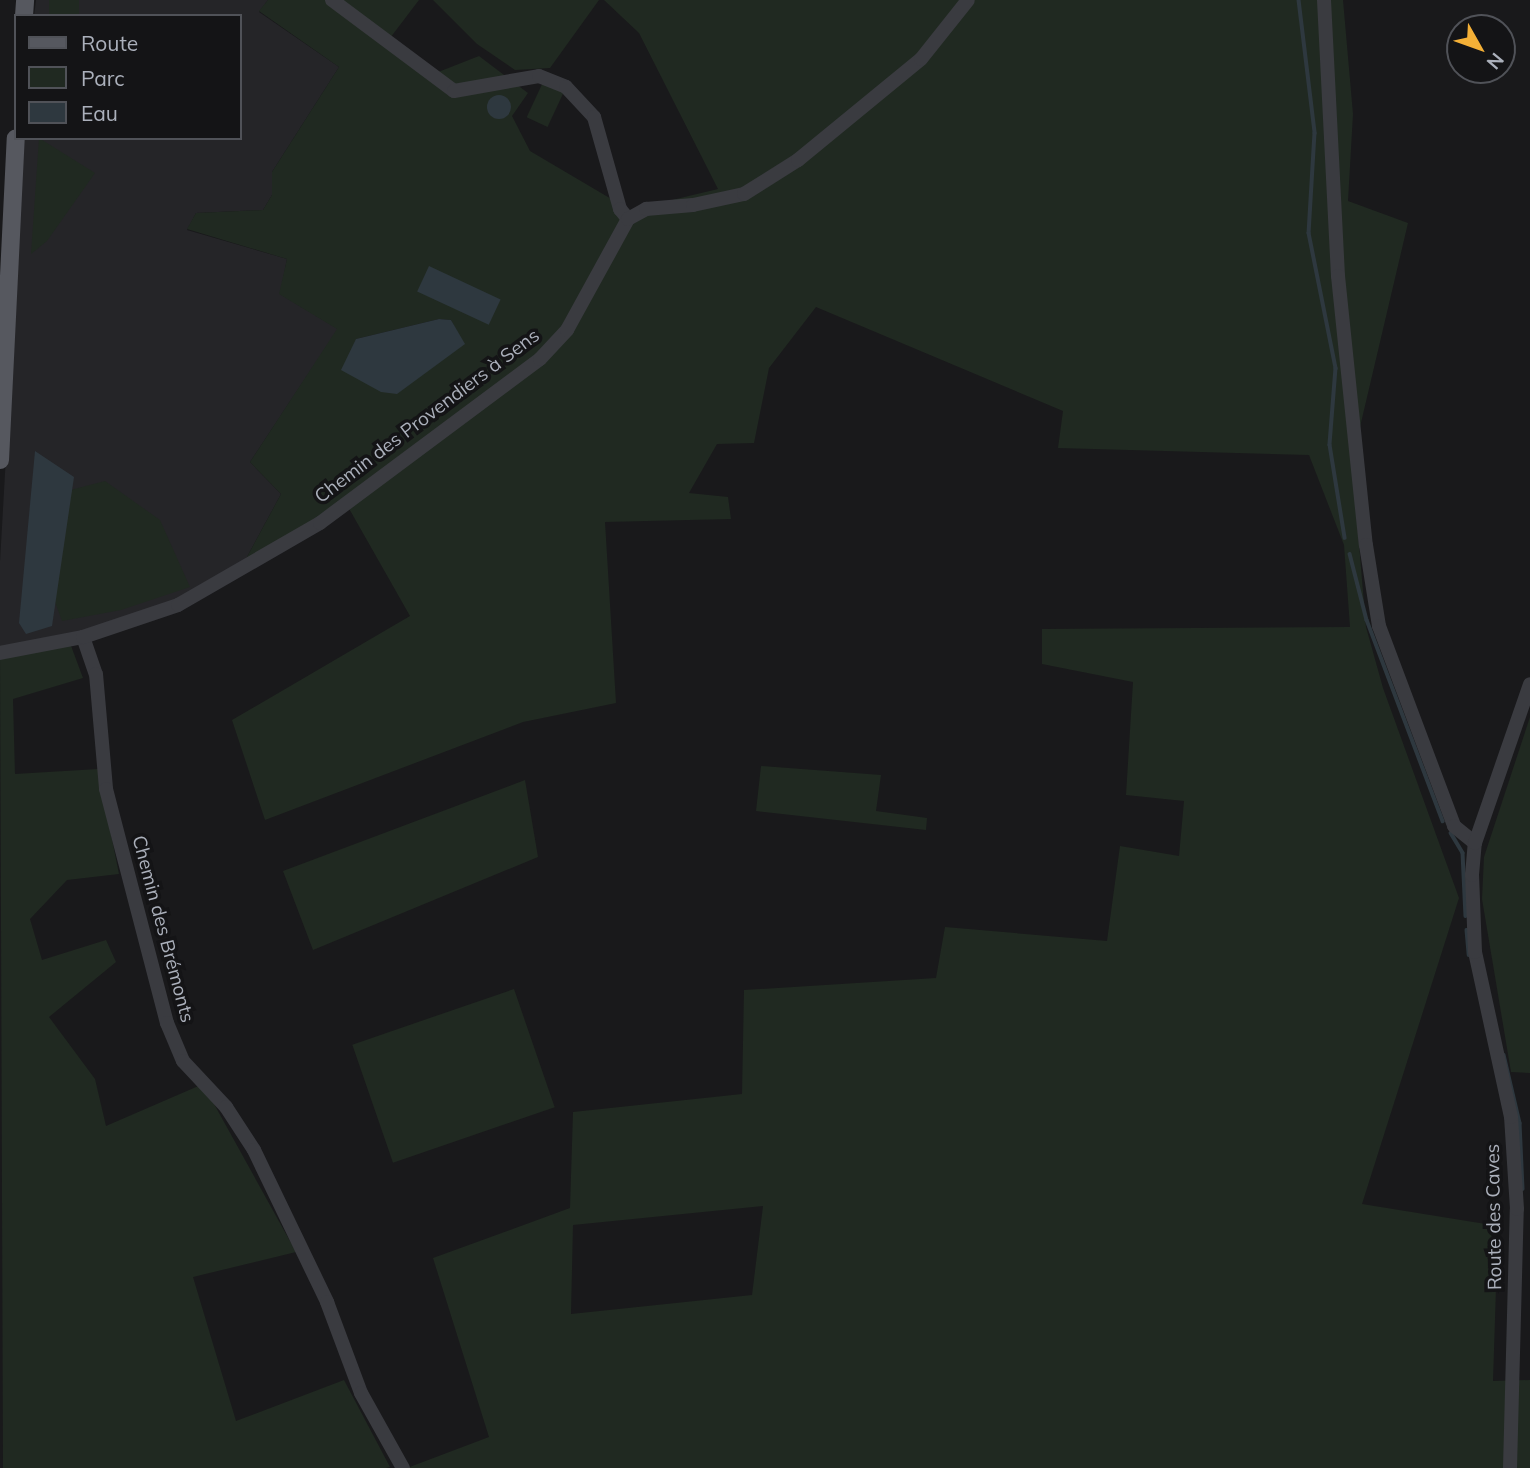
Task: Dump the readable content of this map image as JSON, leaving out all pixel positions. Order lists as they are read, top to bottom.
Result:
{
  "streets": {
    "street": ["Chemin des Provendiers à Sens", "Chemin des Brémonts", "Route des Caves"]
  },
  "crossings": [
    ["Chemin des Provendiers à Sens", "Chemin des Brémonts"]
  ],
  "legend": ["Route", "Parc", "Eau"],
  "north": "bottom right"
}
